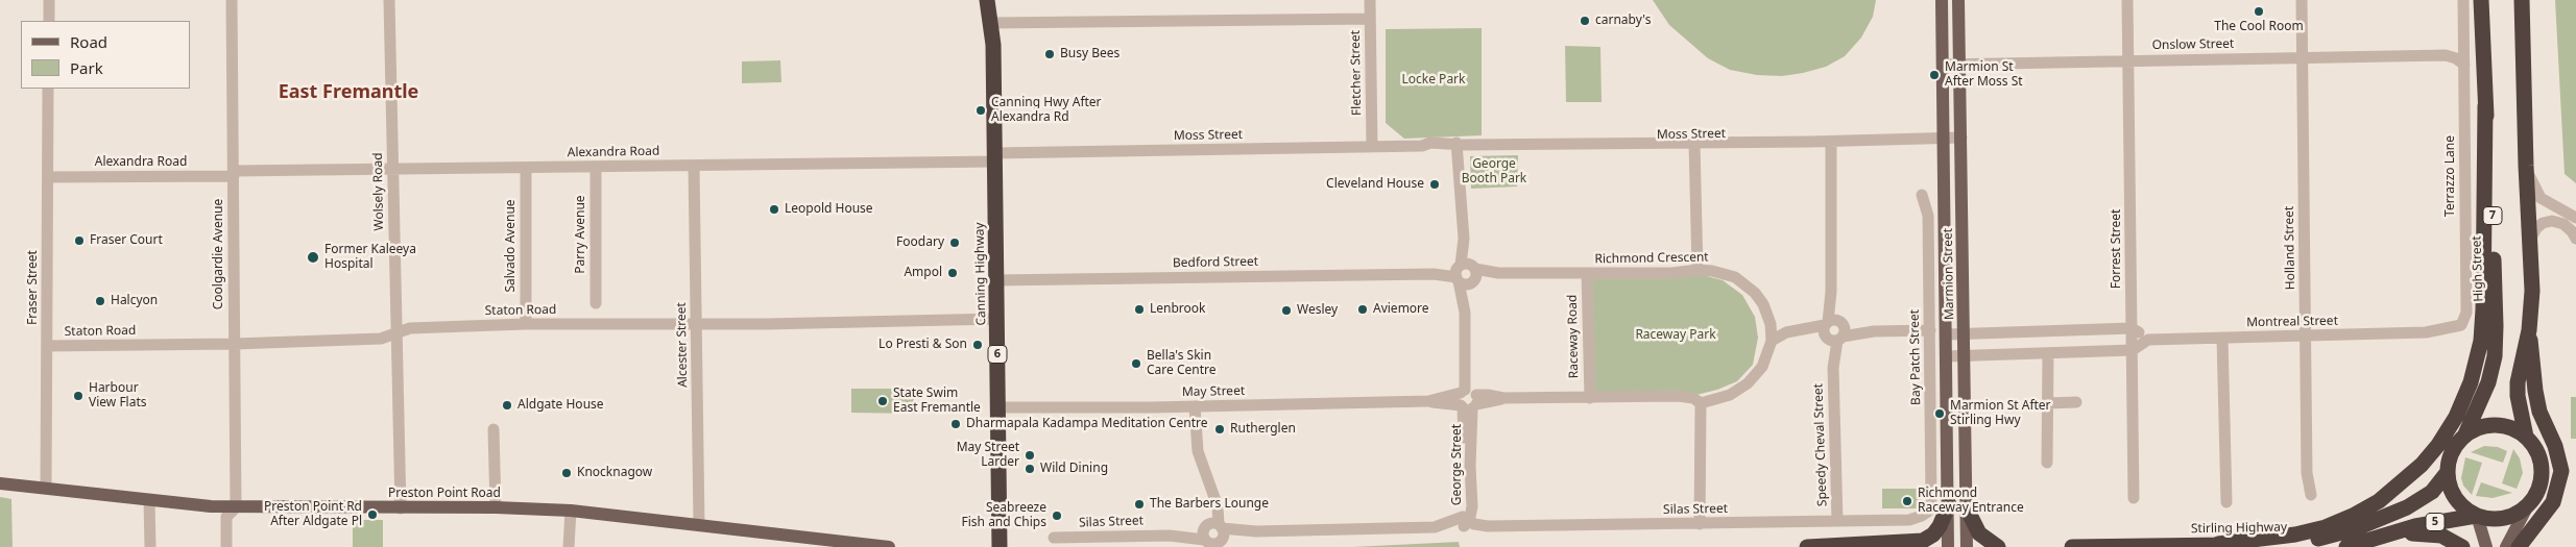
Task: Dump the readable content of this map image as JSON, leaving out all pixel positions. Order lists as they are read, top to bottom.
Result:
{
  "streets": {
    "highway": [
      "7",
      "High Street",
      "Canning Highway",
      "6",
      "5",
      "Stirling Highway"
    ],
    "main road": ["Marmion Street", "Preston Point Road"],
    "street": [
      "Onslow Street",
      "Fletcher Street",
      "Moss Street",
      "Alexandra Road",
      "Terrazzo Lane",
      "Wolsely Road",
      "Parry Avenue",
      "Salvado Avenue",
      "Holland Street",
      "Forrest Street",
      "Coolgardie Avenue",
      "Richmond Crescent",
      "Bedford Street",
      "Fraser Street",
      "Staton Road",
      "Montreal Street",
      "Raceway Road",
      "Alcester Street",
      "Bay Patch Street",
      "May Street",
      "Speedy Cheval Street",
      "George Street",
      "Silas Street"
    ]
  },
  "crossings": [
    ["Onslow Street", "Terrazzo Lane"],
    ["Onslow Street", "Holland Street"],
    ["Onslow Street", "Forrest Street"],
    ["Onslow Street", "Marmion Street"],
    ["Fletcher Street", "Moss Street"],
    ["Moss Street", "Alexandra Road"],
    ["Moss Street", "Canning Highway"],
    ["Moss Street", "Marmion Street"],
    ["Moss Street", "Speedy Cheval Street"],
    ["Moss Street", "George Street"],
    ["Alexandra Road", "Wolsely Road"],
    ["Alexandra Road", "Parry Avenue"],
    ["Alexandra Road", "Salvado Avenue"],
    ["Alexandra Road", "Coolgardie Avenue"],
    ["Alexandra Road", "Canning Highway"],
    ["Alexandra Road", "Fraser Street"],
    ["Alexandra Road", "Alcester Street"],
    ["Terrazzo Lane", "Montreal Street"],
    ["Wolsely Road", "Staton Road"],
    ["Wolsely Road", "Preston Point Road"],
    ["7", "High Street"],
    ["7", "5"],
    ["7", "Stirling Highway"],
    ["Salvado Avenue", "Staton Road"],
    ["Holland Street", "Montreal Street"],
    ["Coolgardie Avenue", "Staton Road"],
    ["Coolgardie Avenue", "Preston Point Road"],
    ["Richmond Crescent", "Bedford Street"],
    ["Richmond Crescent", "Raceway Road"],
    ["Richmond Crescent", "George Street"],
    ["Bedford Street", "Canning Highway"],
    ["Bedford Street", "George Street"],
    ["High Street", "5"],
    ["High Street", "Stirling Highway"],
    ["Canning Highway", "Staton Road"],
    ["Canning Highway", "May Street"],
    ["Fraser Street", "Staton Road"],
    ["Fraser Street", "Preston Point Road"],
    ["Staton Road", "Alcester Street"],
    ["Alcester Street", "Preston Point Road"],
    ["Bay Patch Street", "Silas Street"],
    ["May Street", "George Street"],
    ["Speedy Cheval Street", "Silas Street"],
    ["George Street", "Silas Street"],
    ["5", "Stirling Highway"]
  ],
  "districts": ["East Fremantle"],
  "parks": ["Locke Park", "George Booth Park", "Raceway Park"],
  "places": [
    "The Cool Room",
    "carnaby's",
    "Busy Bees",
    "Marmion St After Moss St",
    "Canning Hwy After Alexandra Rd",
    "Cleveland House",
    "Leopold House",
    "Fraser Court",
    "Foodary",
    "Former Kaleeya Hospital",
    "Ampol",
    "Halcyon",
    "Lenbrook",
    "Aviemore",
    "Wesley",
    "Lo Presti & Son",
    "Bella's Skin Care Centre",
    "Harbour View Flats",
    "State Swim East Fremantle",
    "Aldgate House",
    "Marmion St After Stirling Hwy",
    "Dharmapala Kadampa Meditation Centre",
    "Rutherglen",
    "May Street Larder",
    "Wild Dining",
    "Knocknagow",
    "Richmond Raceway Entrance",
    "The Barbers Lounge",
    "Preston Point Rd After Aldgate Pl",
    "Seabreeze Fish and Chips"
  ],
  "legend": ["Road", "Park"]
}
